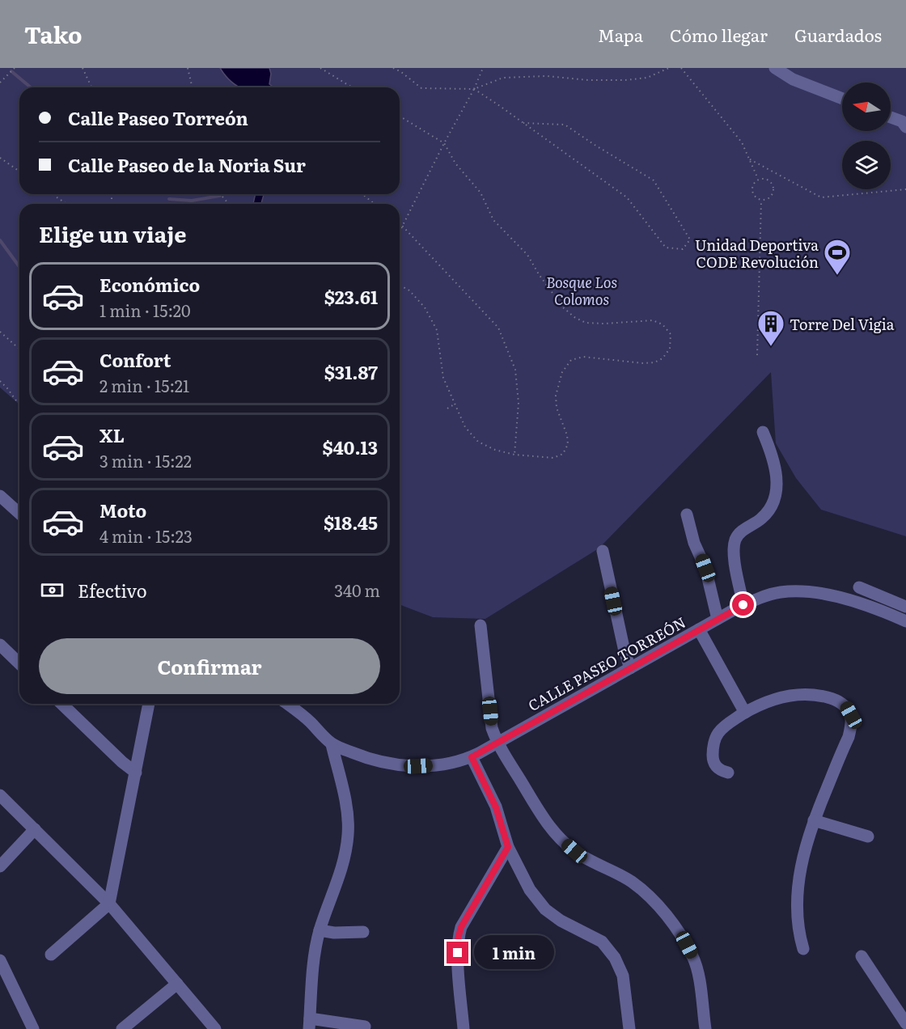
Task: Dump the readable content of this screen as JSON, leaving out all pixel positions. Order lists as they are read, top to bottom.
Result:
{
  "streets": {
    "street": ["CALLE PASEO TORREÓN"]
  },
  "parks": ["Bosque Los Colomos"],
  "places": {
    "sports": ["Unidad Deportiva CODE Revolución"],
    "building": ["Torre Del Vigia"]
  },
  "north": "left",
  "page": {
    "header": "Tako",
    "nav": ["Mapa", "Cómo llegar", "Guardados"],
    "banner": ["Calle Paseo Torreón", "Calle Paseo de la Noria Sur"],
    "heading": "Elige un viaje",
    "list": [
      {
        "name": "Económico",
        "note": "1 min · 15:20",
        "value": "$23.61"
      },
      {
        "name": "Confort",
        "note": "2 min · 15:21",
        "value": "$31.87"
      },
      {
        "name": "XL",
        "note": "3 min · 15:22",
        "value": "$40.13"
      },
      {
        "name": "Moto",
        "note": "4 min · 15:23",
        "value": "$18.45"
      }
    ],
    "pay": ["Efectivo", "340 m"],
    "buttons": "Confirmar",
    "bubble": "1 min"
  }
}
